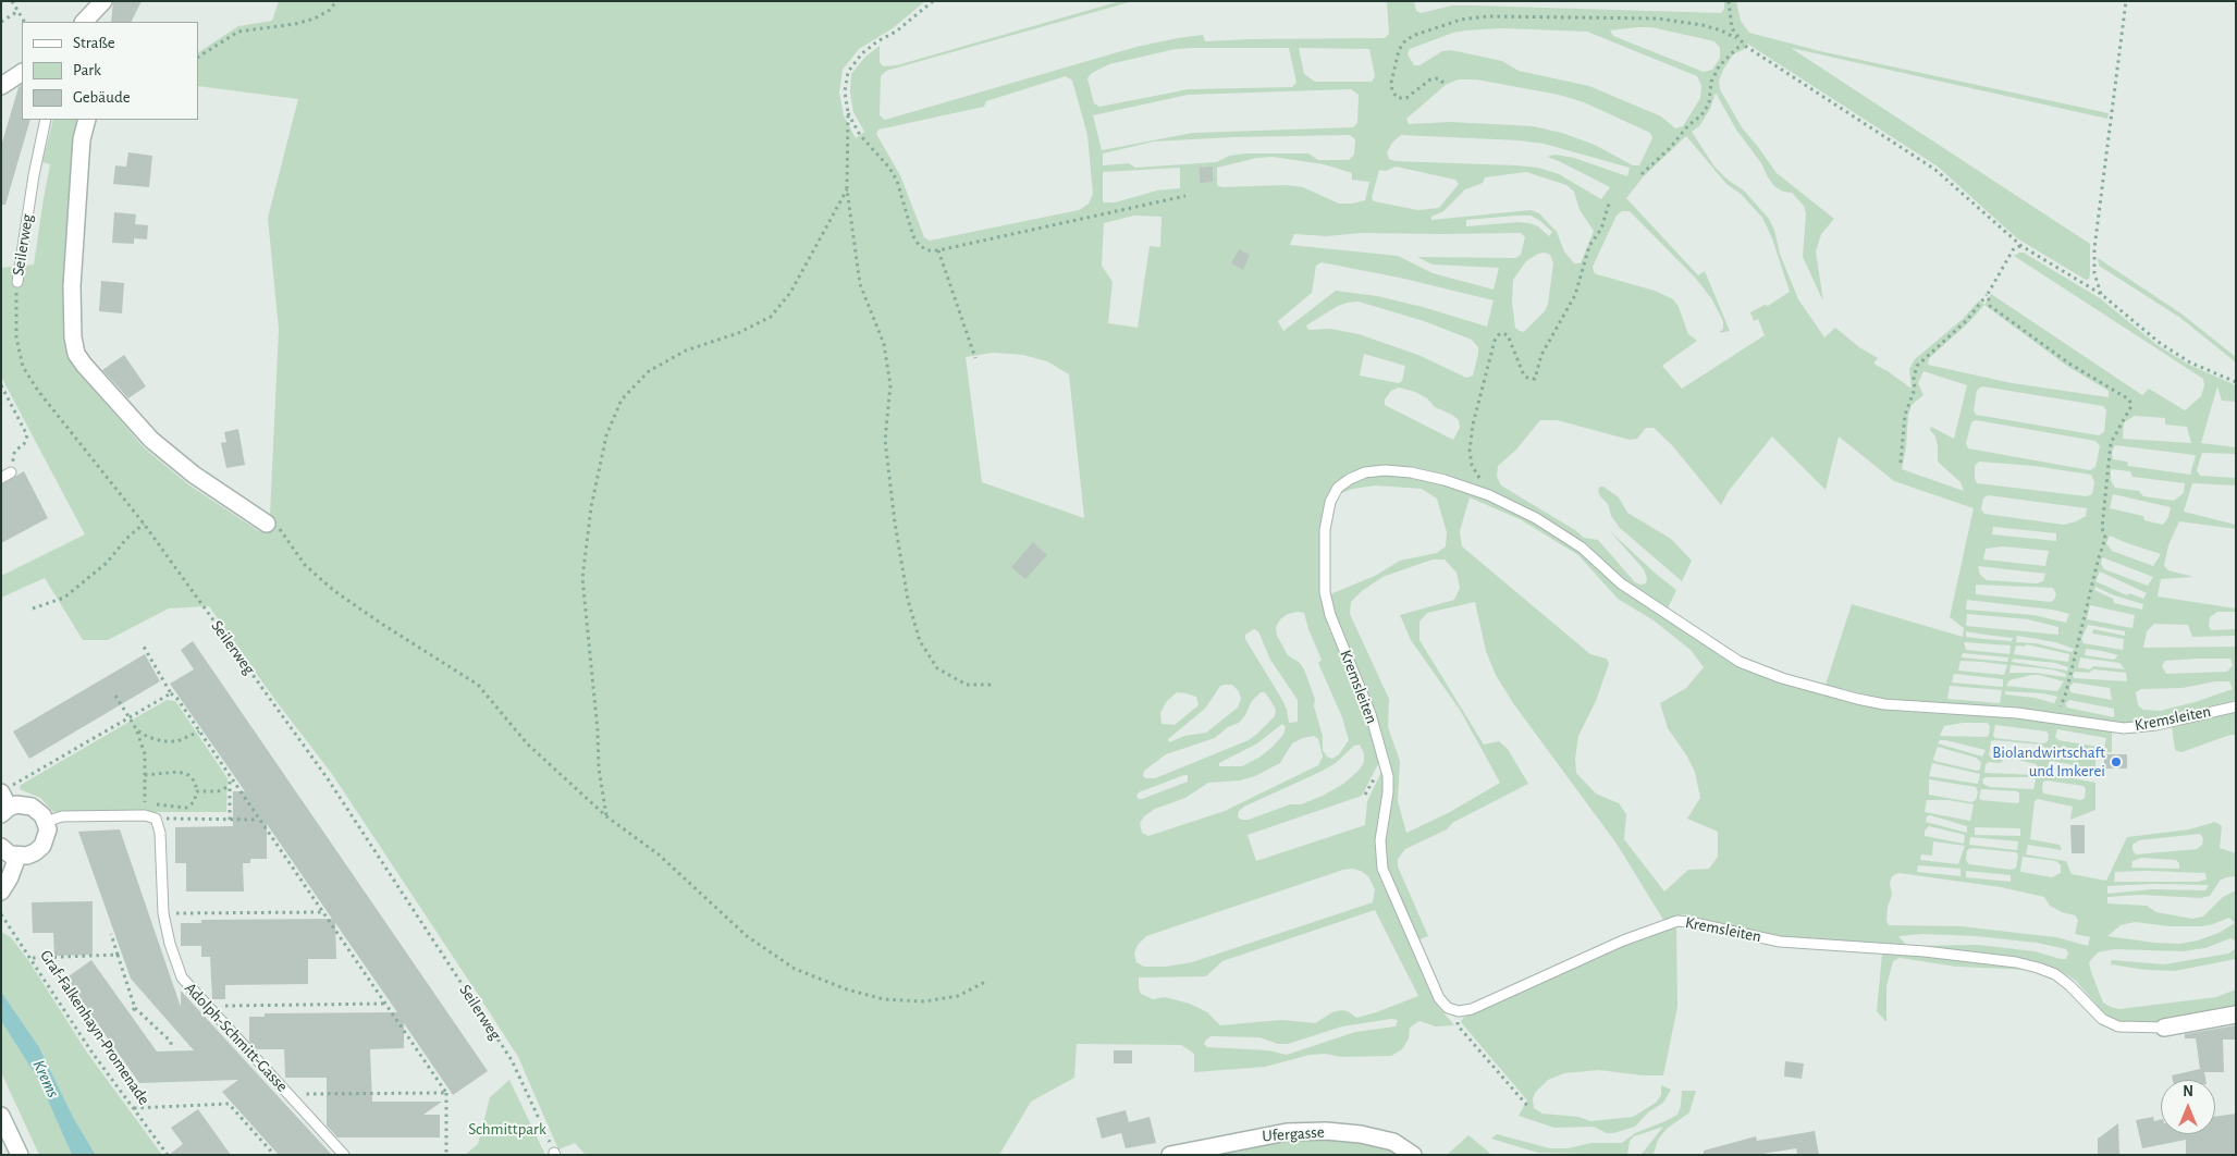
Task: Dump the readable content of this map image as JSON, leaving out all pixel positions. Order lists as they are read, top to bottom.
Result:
{
  "streets": {
    "street": ["Kremsleiten", "Ufergasse"],
    "lane": ["Seilerweg", "Adolph-Schmitt-Gasse"],
    "path": ["Graf-Falkenhayn-Promenade"]
  },
  "water": ["Krems"],
  "parks": ["Schmittpark"],
  "places": ["Biolandwirtschaft und Imkerei"],
  "legend": ["Straße", "Park", "Gebäude"],
  "north": "top"
}
